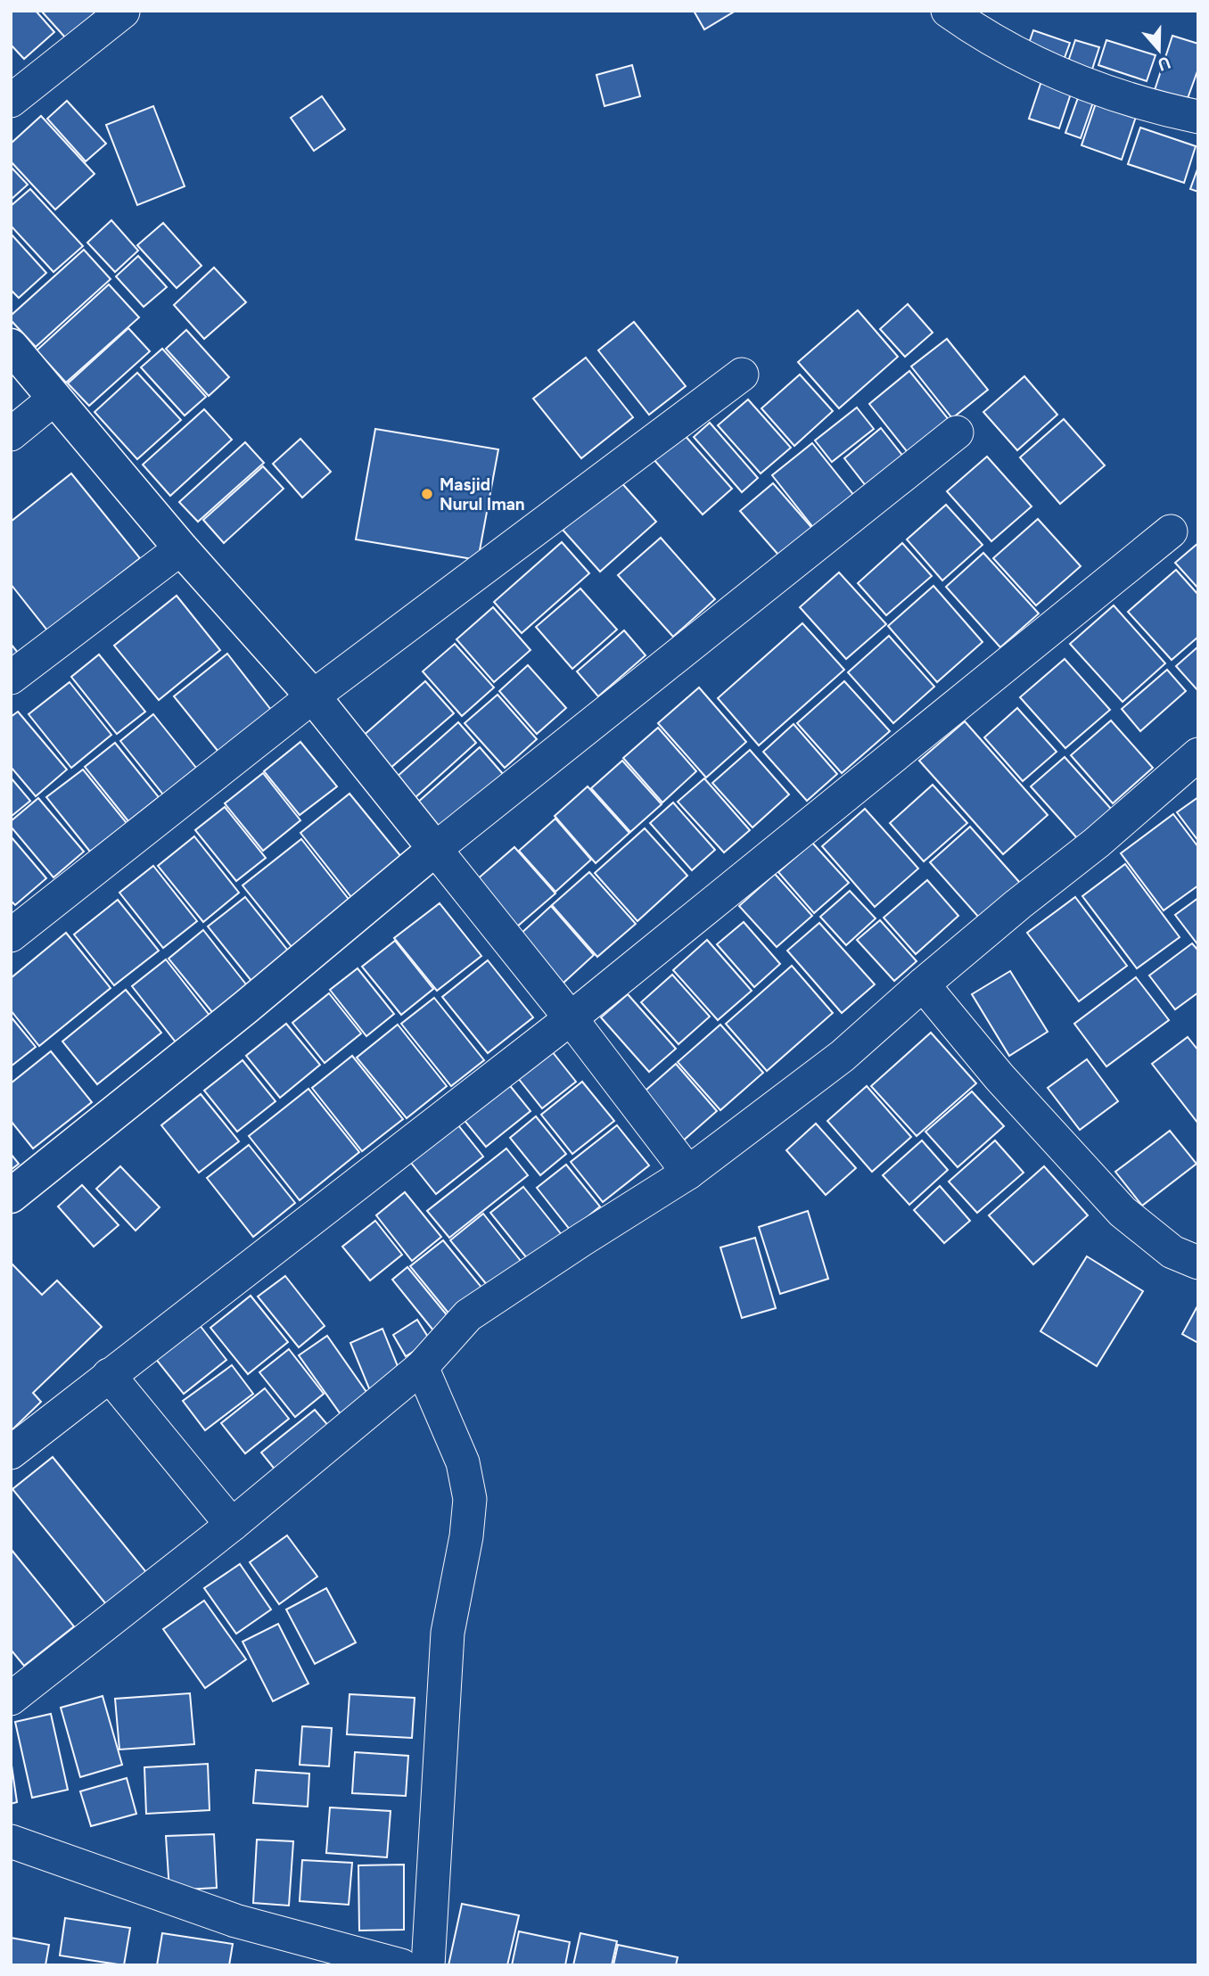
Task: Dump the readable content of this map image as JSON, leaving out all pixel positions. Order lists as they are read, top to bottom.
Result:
{
  "places": ["Masjid Nurul Iman"],
  "north": "bottom"
}
